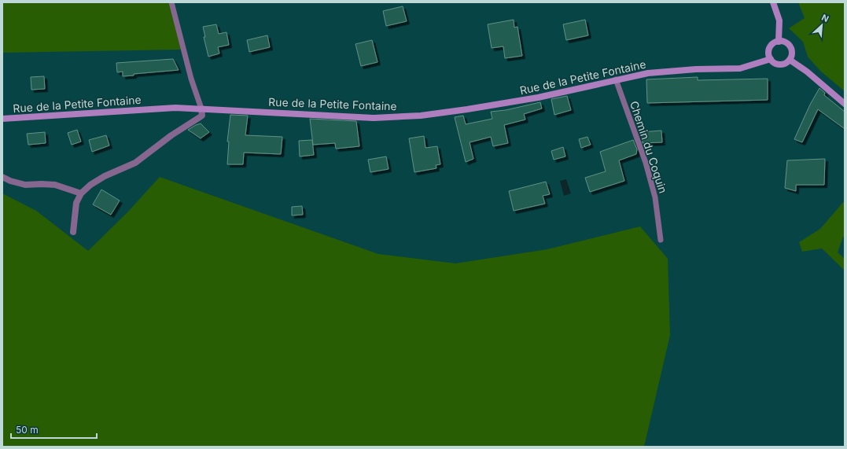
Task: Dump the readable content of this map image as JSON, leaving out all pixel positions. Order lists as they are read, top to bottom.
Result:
{
  "streets": {
    "street": ["Rue de la Petite Fontaine"],
    "lane": ["Chemin du Coquin"]
  },
  "crossings": [
    ["Rue de la Petite Fontaine", "Chemin du Coquin"]
  ],
  "scale_bar": "50 m",
  "north": "top right"
}
